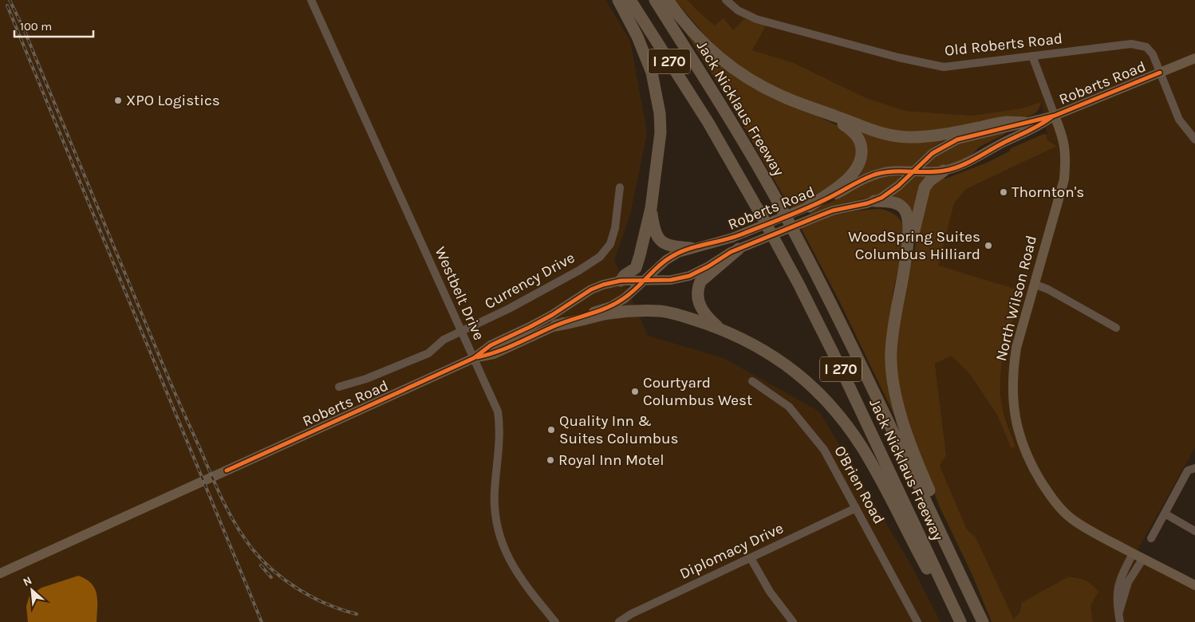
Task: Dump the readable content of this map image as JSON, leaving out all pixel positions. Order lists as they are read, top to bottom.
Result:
{
  "streets": {
    "highway": ["I 270", "Jack Nicklaus Freeway"],
    "main road": ["Roberts Road", "North Wilson Road"],
    "street": [
      "Old Roberts Road",
      "Currency Drive",
      "Westbelt Drive",
      "O'Brien Road",
      "Diplomacy Drive"
    ]
  },
  "crossings": [
    ["Old Roberts Road", "Roberts Road"],
    ["Old Roberts Road", "North Wilson Road"],
    ["Roberts Road", "Westbelt Drive"],
    ["Roberts Road", "North Wilson Road"],
    ["Currency Drive", "Westbelt Drive"],
    ["O'Brien Road", "Diplomacy Drive"]
  ],
  "places": [
    "XPO Logistics",
    "Thornton's",
    "WoodSpring Suites Columbus Hilliard",
    "Courtyard Columbus West",
    "Quality Inn & Suites Columbus",
    "Royal Inn Motel"
  ],
  "scale_bar": "100 m",
  "north": "top left"
}
